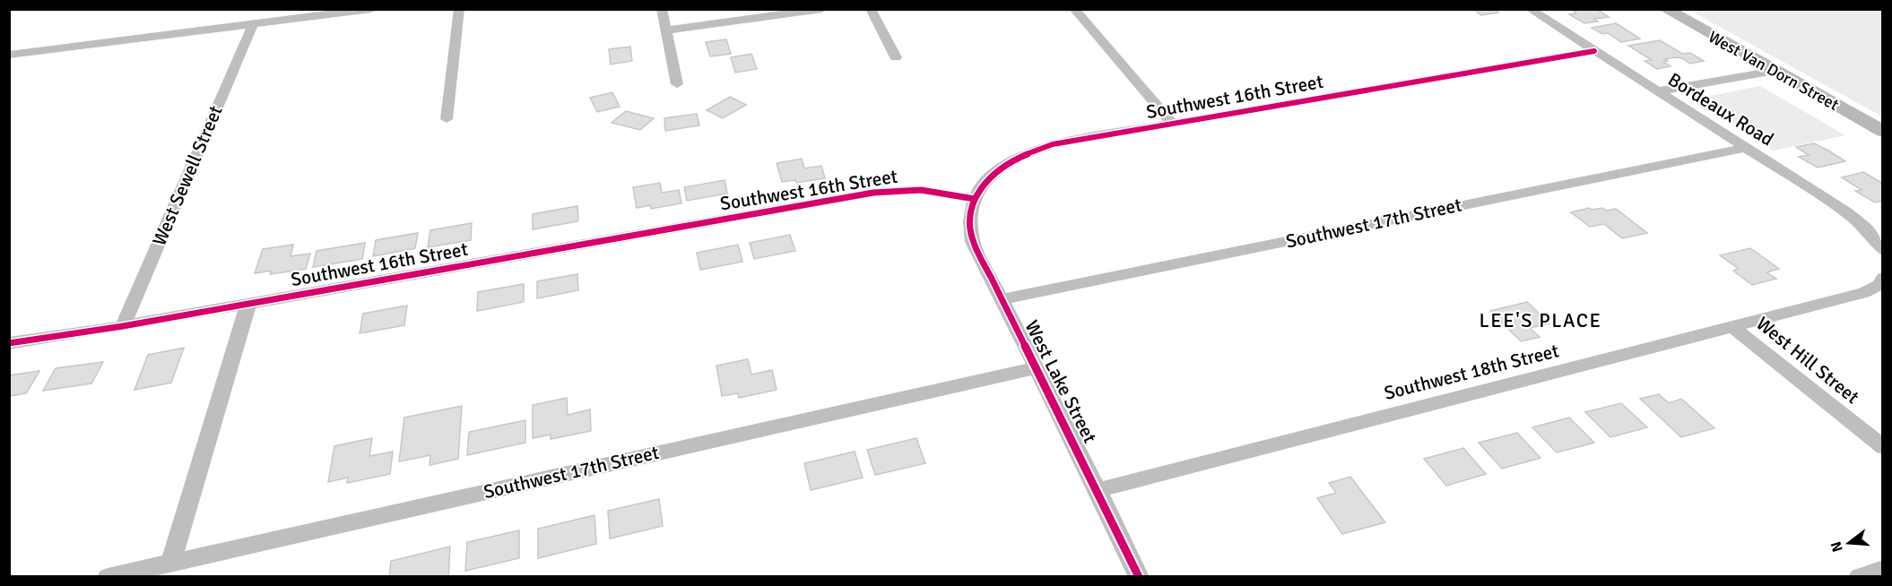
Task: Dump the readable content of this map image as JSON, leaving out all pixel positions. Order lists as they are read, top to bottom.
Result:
{
  "streets": {
    "main road": ["West Van Dorn Street"],
    "street": [
      "Southwest 16th Street",
      "Bordeaux Road",
      "West Sewell Street",
      "Southwest 17th Street",
      "West Hill Street",
      "Southwest 18th Street",
      "West Lake Street"
    ]
  },
  "crossings": [
    ["Southwest 16th Street", "Bordeaux Road"],
    ["Southwest 16th Street", "West Sewell Street"],
    ["Southwest 16th Street", "West Lake Street"],
    ["Bordeaux Road", "Southwest 17th Street"],
    ["Southwest 17th Street", "West Lake Street"],
    ["West Hill Street", "Southwest 18th Street"],
    ["Southwest 18th Street", "West Lake Street"]
  ],
  "districts": ["LEE'S PLACE"],
  "north": "left"
}
